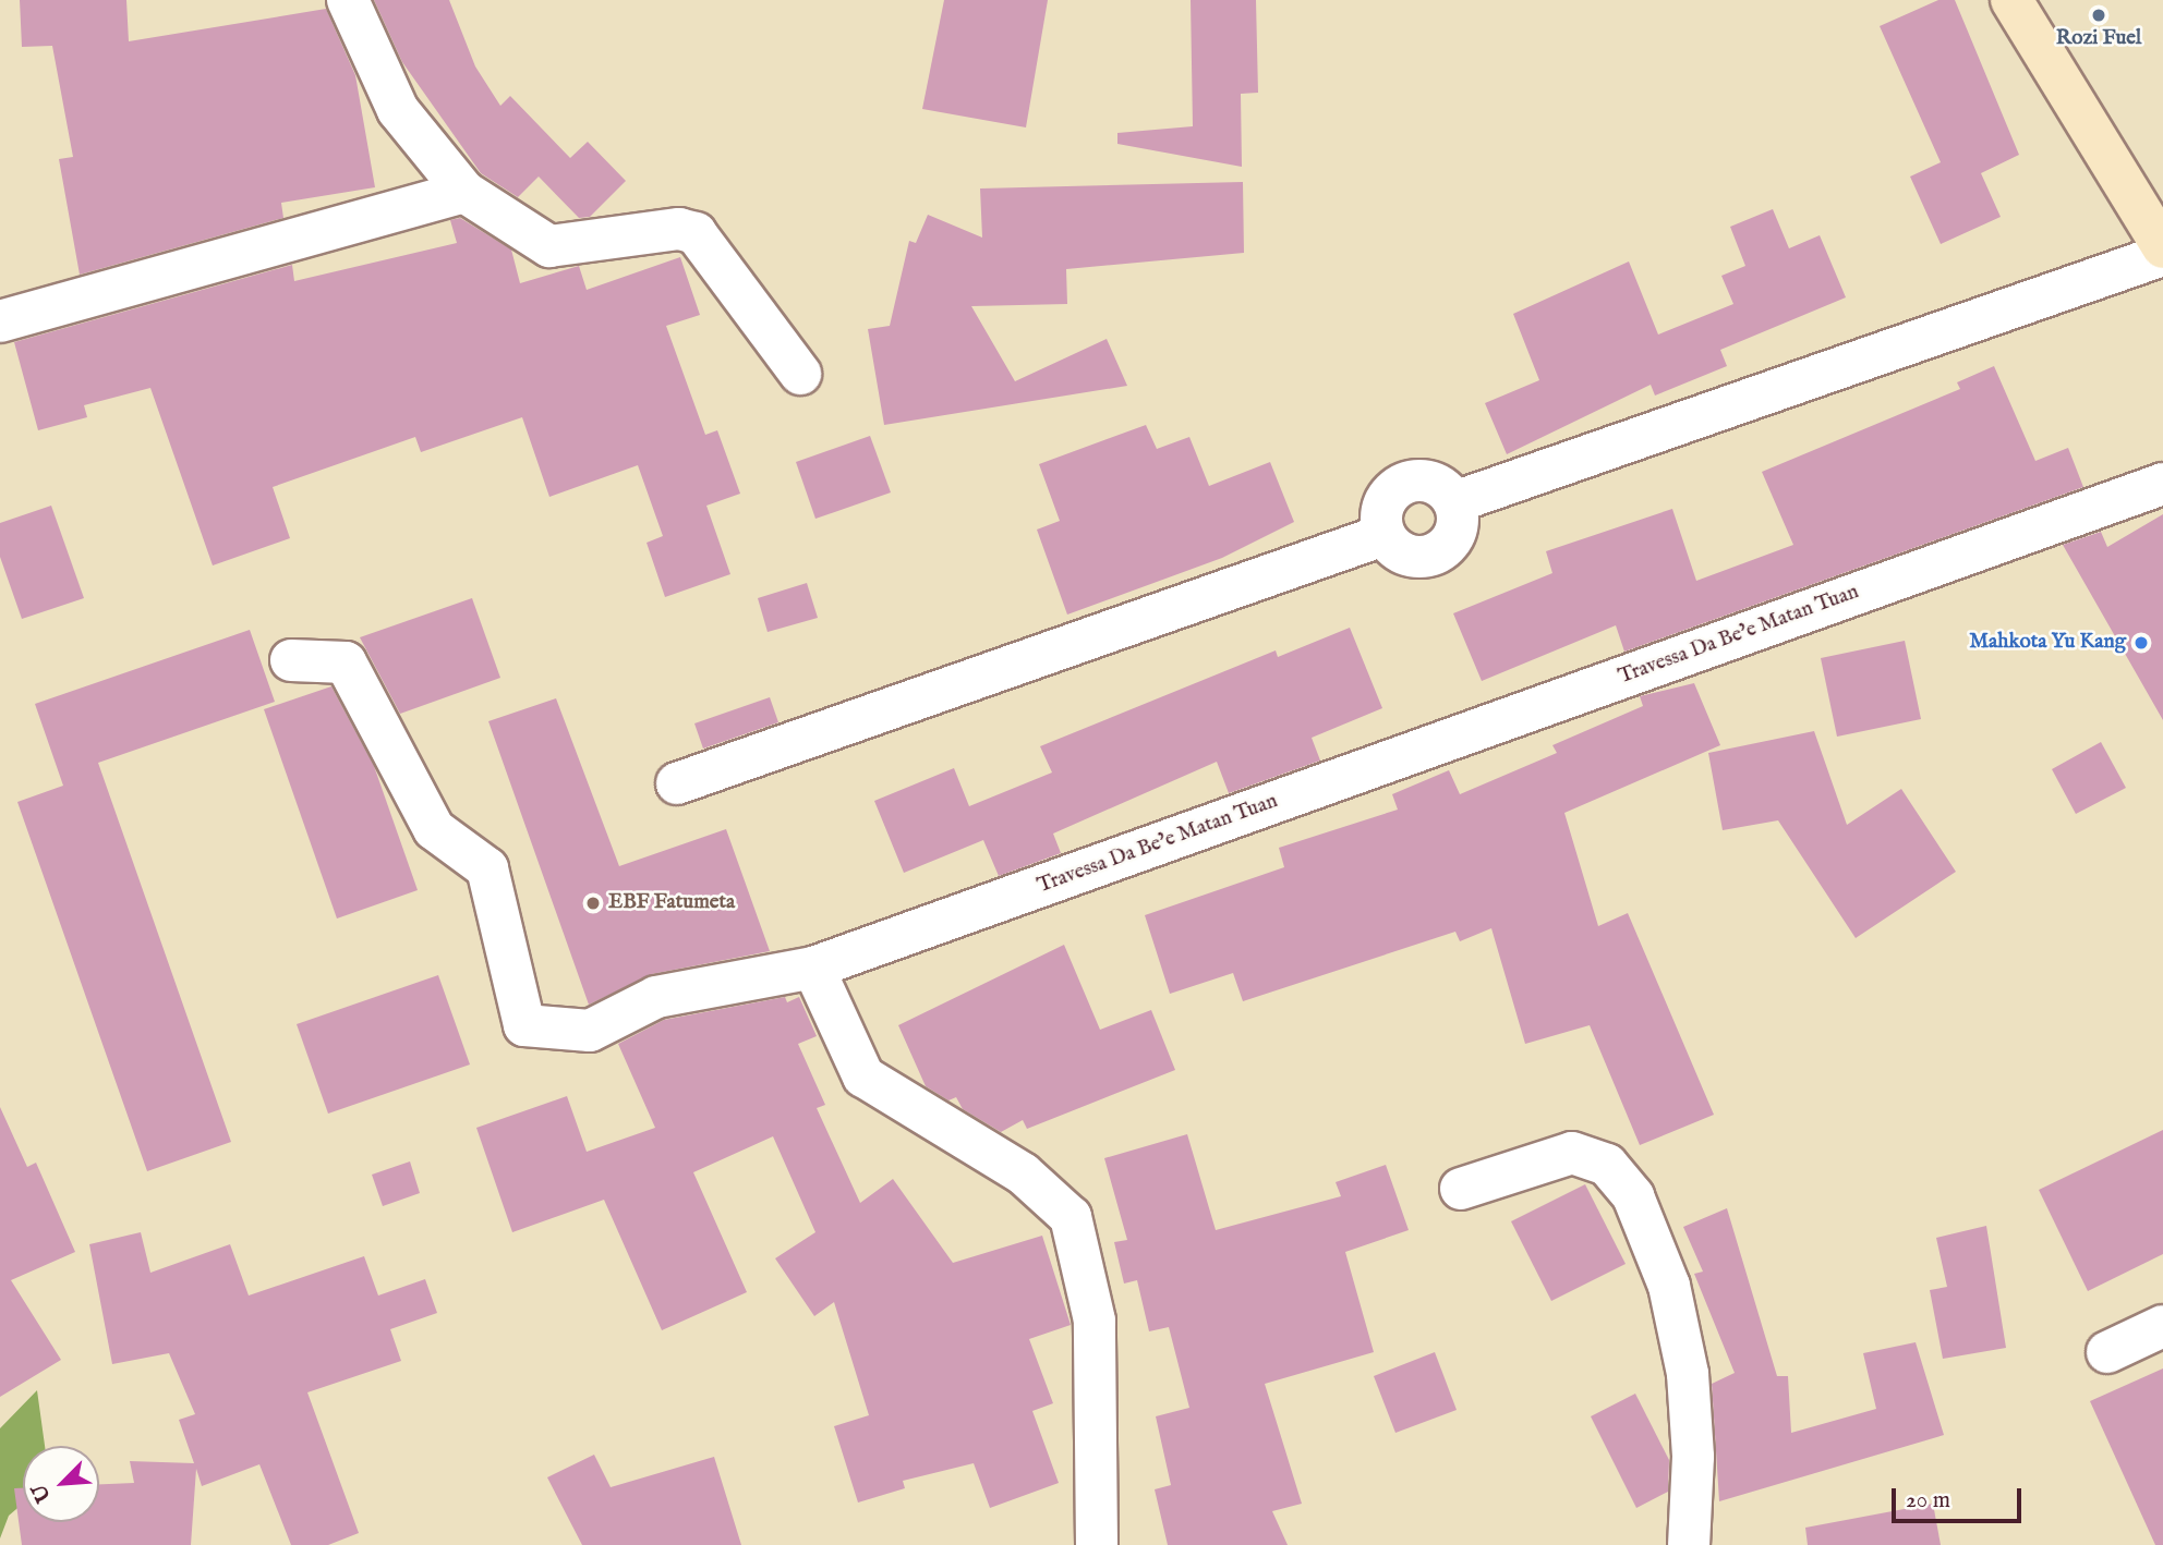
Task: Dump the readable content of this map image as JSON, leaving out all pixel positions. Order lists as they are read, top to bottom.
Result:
{
  "streets": {
    "street": ["Travessa Da Be’e Matan Tuan"]
  },
  "places": ["Rozi Fuel", "Mahkota Yu Kang", "EBF Fatumeta"],
  "scale_bar": "20 m",
  "north": "bottom left"
}
